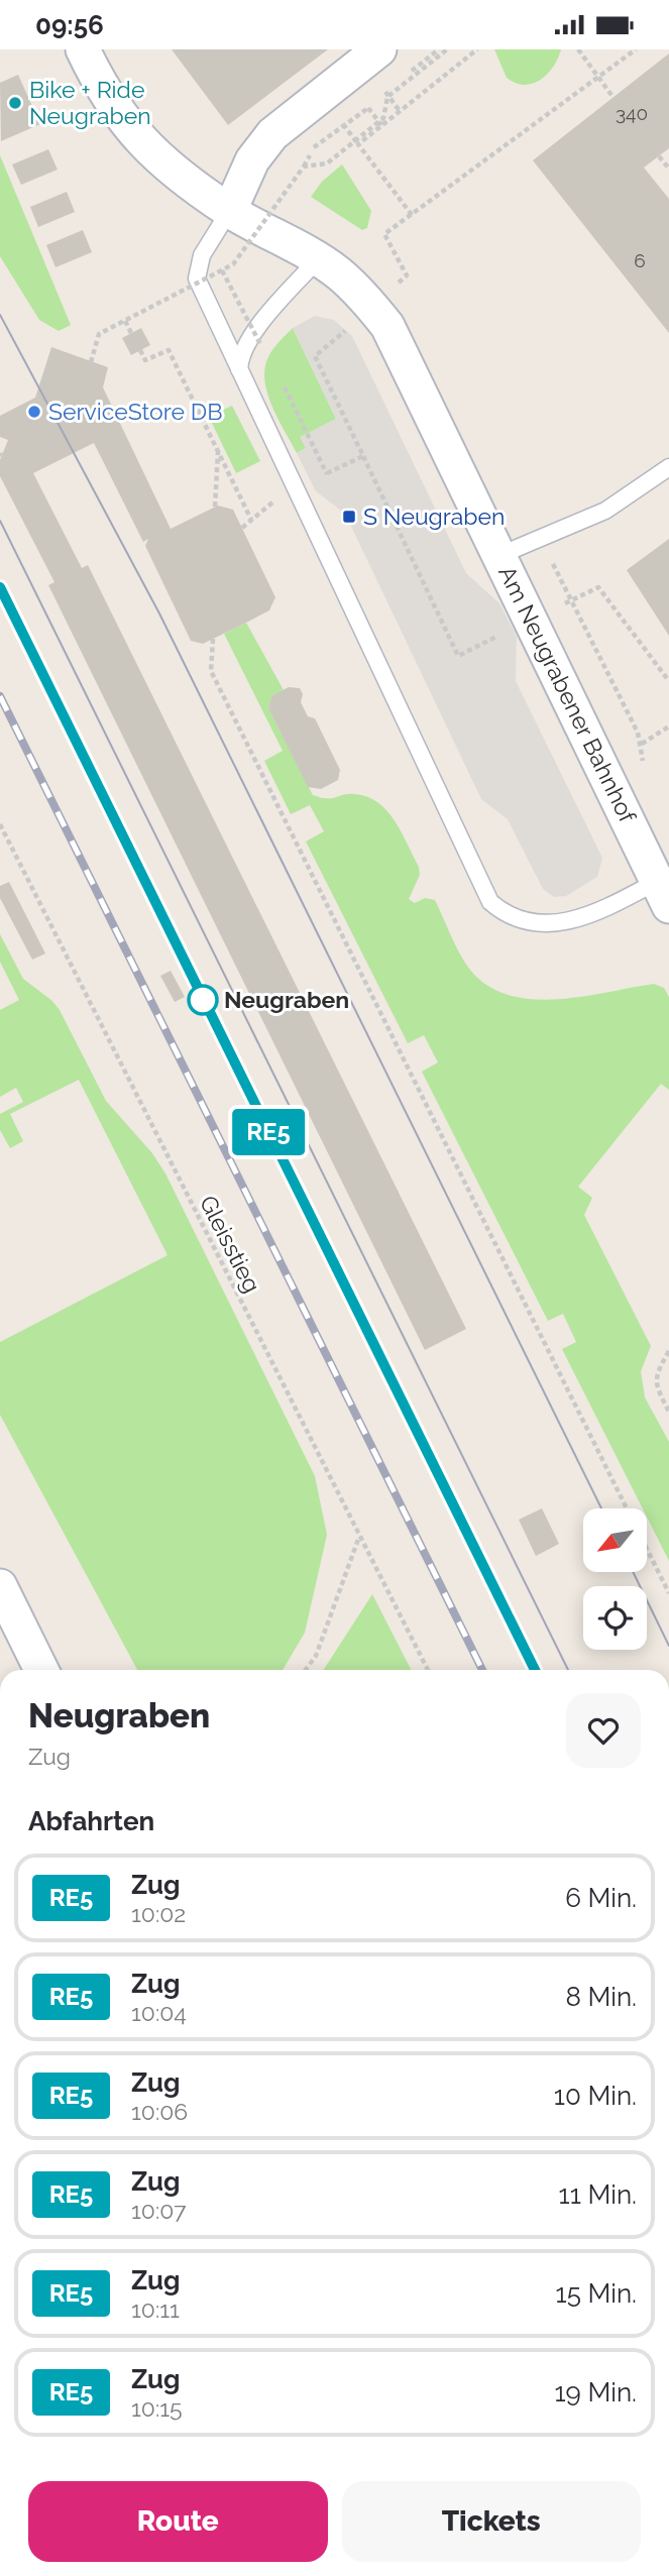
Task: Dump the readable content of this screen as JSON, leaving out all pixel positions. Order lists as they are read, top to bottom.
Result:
{
  "streets": {
    "street": ["Am Neugrabener Bahnhof"],
    "path": ["Gleisstieg"]
  },
  "places": {
    "other": ["Bike + Ride Neugraben", "ServiceStore DB", "Neugraben"],
    "transit": ["S Neugraben"]
  },
  "house_numbers": ["340", "6"],
  "north": "bottom left",
  "page": {
    "status": "09:56",
    "on_map": "RE5",
    "heading": [
      ["Neugraben", "Zug"],
      "Abfahrten"
    ],
    "list": [
      {
        "mark": "RE5",
        "name": "Zug",
        "note": "10:02",
        "value": "6 Min."
      },
      {
        "mark": "RE5",
        "name": "Zug",
        "note": "10:04",
        "value": "8 Min."
      },
      {
        "mark": "RE5",
        "name": "Zug",
        "note": "10:06",
        "value": "10 Min."
      },
      {
        "mark": "RE5",
        "name": "Zug",
        "note": "10:07",
        "value": "11 Min."
      },
      {
        "mark": "RE5",
        "name": "Zug",
        "note": "10:11",
        "value": "15 Min."
      },
      {
        "mark": "RE5",
        "name": "Zug",
        "note": "10:15",
        "value": "19 Min."
      }
    ],
    "buttons": ["Route", "Tickets"]
  }
}
